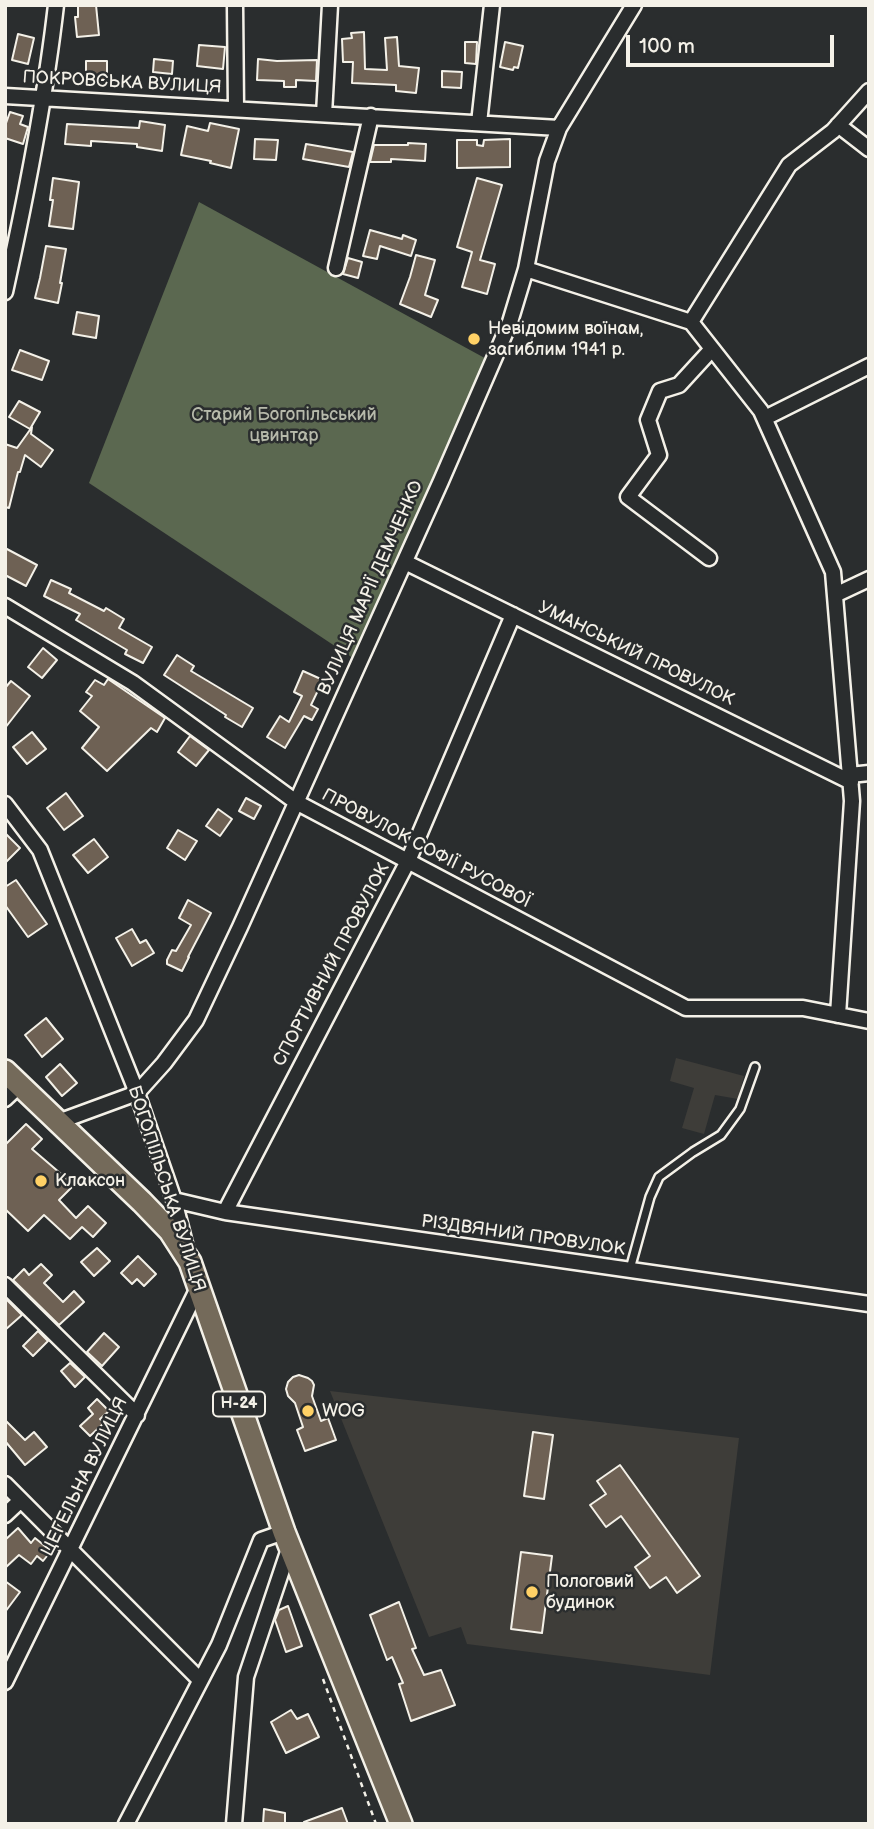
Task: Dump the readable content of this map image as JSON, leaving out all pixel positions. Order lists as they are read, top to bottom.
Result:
{
  "streets": {
    "main road": ["БОГОПІЛЬСЬКА ВУЛИЦЯ", "Н-24"],
    "street": [
      "ПОКРОВСЬКА ВУЛИЦЯ",
      "ВУЛИЦЯ МАРІЇ ДЕМЧЕНКО",
      "УМАНСЬКИЙ ПРОВУЛОК",
      "ПРОВУЛОК СОФІЇ РУСОВОЇ",
      "СПОРТИВНИЙ ПРОВУЛОК",
      "РІЗДВЯНИЙ ПРОВУЛОК",
      "ЦЕГЕЛЬНА ВУЛИЦЯ"
    ]
  },
  "crossings": [
    ["ПОКРОВСЬКА ВУЛИЦЯ", "ВУЛИЦЯ МАРІЇ ДЕМЧЕНКО"],
    ["ВУЛИЦЯ МАРІЇ ДЕМЧЕНКО", "УМАНСЬКИЙ ПРОВУЛОК"],
    ["ВУЛИЦЯ МАРІЇ ДЕМЧЕНКО", "ПРОВУЛОК СОФІЇ РУСОВОЇ"],
    ["ВУЛИЦЯ МАРІЇ ДЕМЧЕНКО", "БОГОПІЛЬСЬКА ВУЛИЦЯ"],
    ["ВУЛИЦЯ МАРІЇ ДЕМЧЕНКО", "Н-24"],
    ["УМАНСЬКИЙ ПРОВУЛОК", "СПОРТИВНИЙ ПРОВУЛОК"],
    ["ПРОВУЛОК СОФІЇ РУСОВОЇ", "СПОРТИВНИЙ ПРОВУЛОК"],
    ["СПОРТИВНИЙ ПРОВУЛОК", "РІЗДВЯНИЙ ПРОВУЛОК"],
    ["БОГОПІЛЬСЬКА ВУЛИЦЯ", "РІЗДВЯНИЙ ПРОВУЛОК"],
    ["БОГОПІЛЬСЬКА ВУЛИЦЯ", "Н-24"],
    ["БОГОПІЛЬСЬКА ВУЛИЦЯ", "ЦЕГЕЛЬНА ВУЛИЦЯ"]
  ],
  "parks": ["Старий Богопільський цвинтар"],
  "places": [
    "Невідомим воїнам, загиблим 1941 р.",
    "Клаксон",
    "WOG",
    "Пологовий будинок"
  ],
  "scale_bar": "100 m"
}
